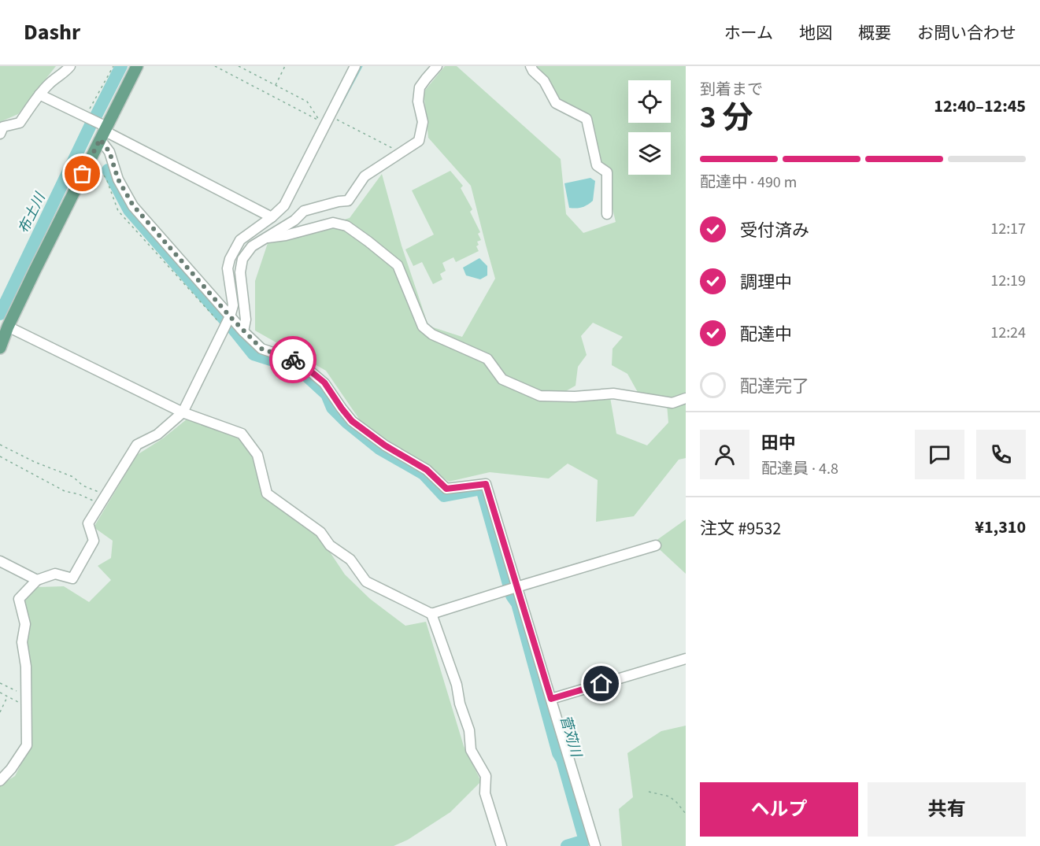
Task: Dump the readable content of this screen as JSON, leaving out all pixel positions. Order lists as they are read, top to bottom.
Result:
{
  "water": ["布土川", "菅苅川"],
  "page": {
    "header": "Dashr",
    "nav": [
      "ホーム",
      "地図",
      "概要",
      "お問い合わせ"
    ],
    "heading": ["3 分", "到着まで", "12:40–12:45"],
    "panel": [
      "田中",
      "配達員 · 4.8",
      "注文 #9532",
      "¥1,310"
    ],
    "bar": "配達中 · 490 m",
    "list": [
      ["受付済み", "12:17"],
      ["調理中", "12:19"],
      ["配達中", "12:24"],
      "配達完了"
    ],
    "buttons": ["ヘルプ", "共有"]
  }
}
